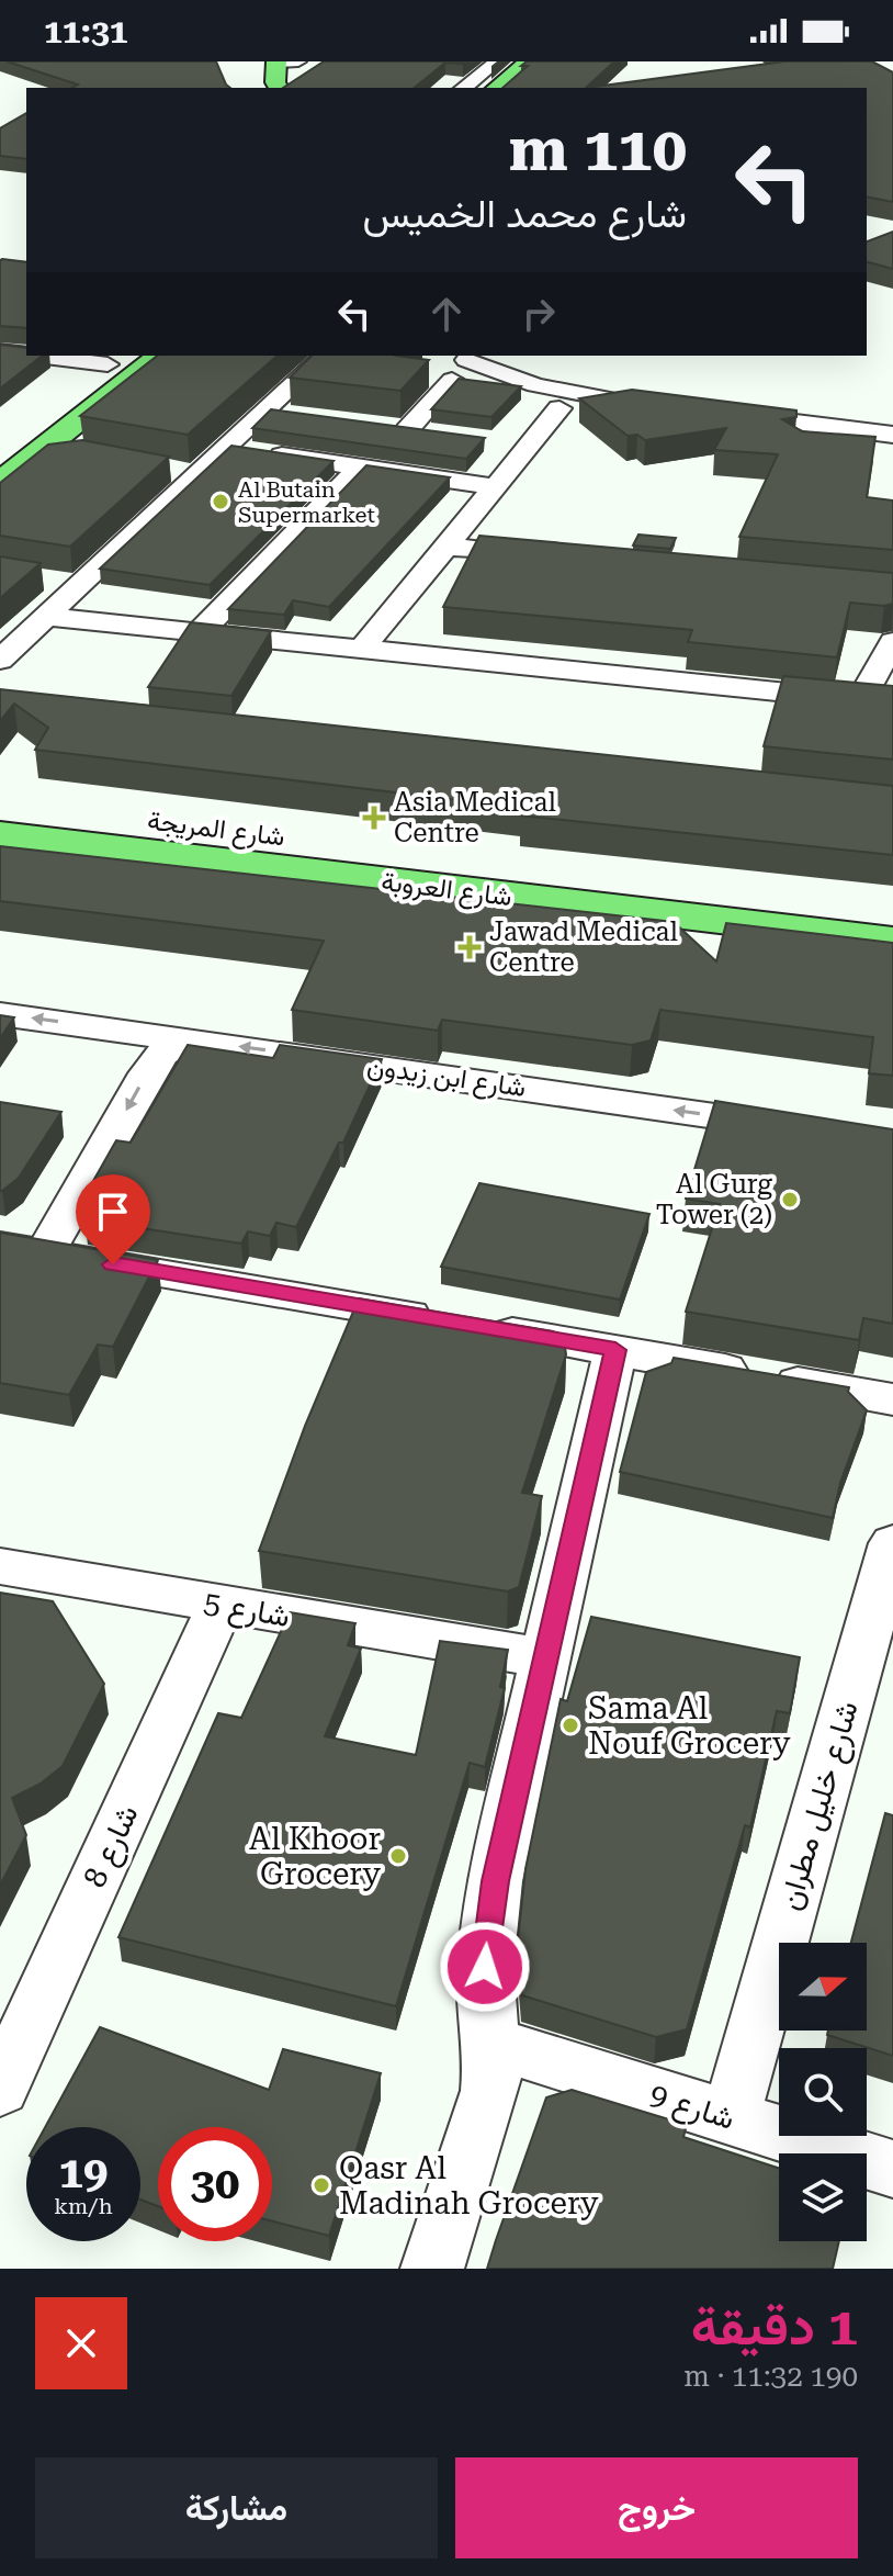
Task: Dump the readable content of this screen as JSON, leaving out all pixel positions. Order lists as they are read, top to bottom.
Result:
{
  "streets": {
    "main road": ["شارع المريجة", "شارع العروبة"],
    "street": [
      "شارع ابن زيدون",
      "شارع 5",
      "شارع خليل مطران",
      "شارع 8",
      "شارع 9"
    ]
  },
  "crossings": [
    ["شارع المريجة", "شارع العروبة"],
    ["شارع 5", "شارع 8"],
    ["شارع خليل مطران", "شارع 9"]
  ],
  "places": {
    "other": [
      "Al Butain Supermarket",
      "Al Gurg Tower (2)",
      "Sama Al Nouf Grocery",
      "Al Khoor Grocery",
      "Qasr Al Madinah Grocery"
    ],
    "health": ["Asia Medical Centre", "Jawad Medical Centre"]
  },
  "north": "right",
  "page": {
    "status": "11:31",
    "turn": ["110 m", "شارع محمد الخميس"],
    "speed": "19 km/h",
    "limit": "30",
    "heading": ["1 دقيقة", "190 m · 11:32"],
    "buttons": ["خروج", "مشاركة"]
  }
}
